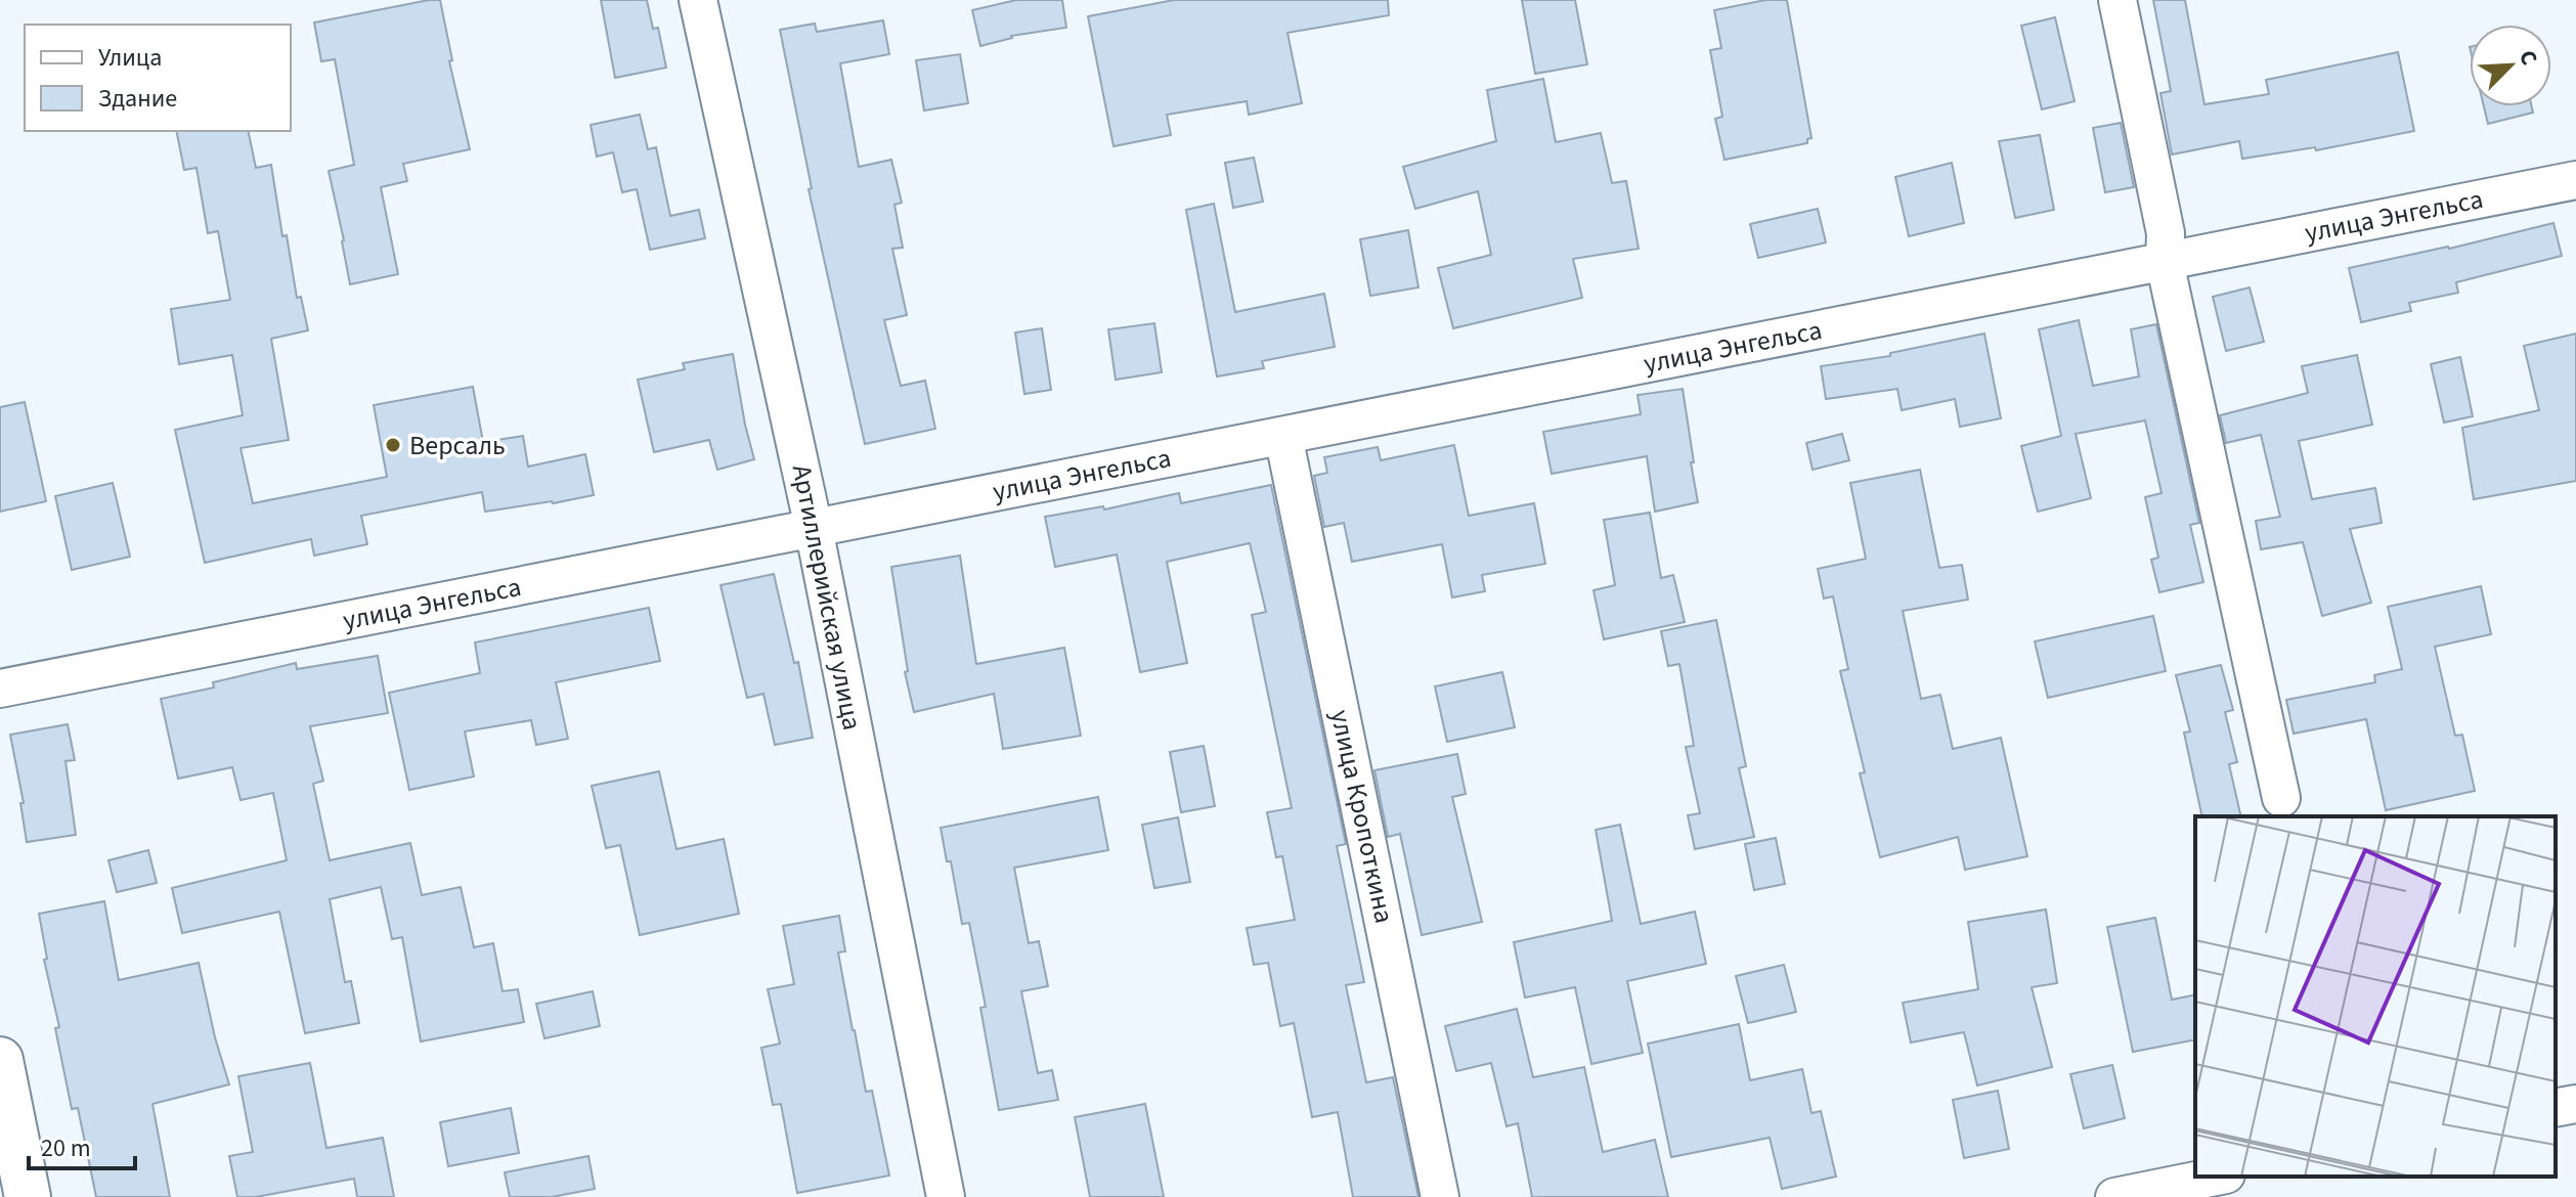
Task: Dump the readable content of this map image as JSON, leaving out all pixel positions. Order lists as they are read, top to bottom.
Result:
{
  "streets": {
    "street": ["улица Энгельса", "Артиллерийская улица", "улица Кропоткина"]
  },
  "crossings": [
    ["улица Энгельса", "Артиллерийская улица"],
    ["улица Энгельса", "улица Кропоткина"]
  ],
  "places": ["Версаль"],
  "legend": ["Улица", "Здание"],
  "scale_bar": "20 m",
  "north": "top right"
}
